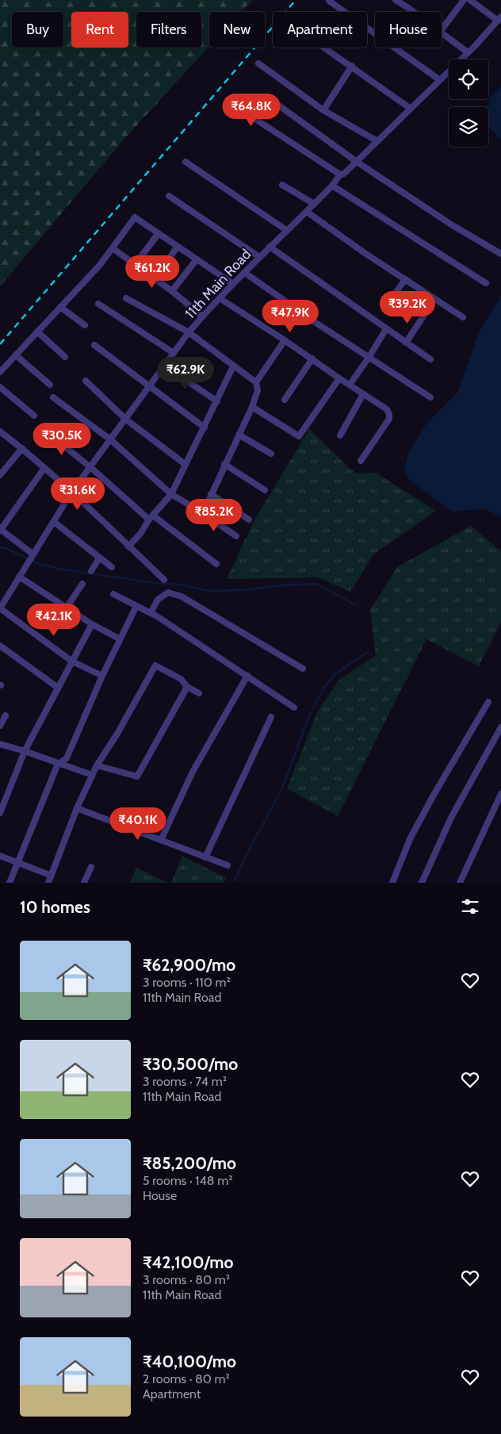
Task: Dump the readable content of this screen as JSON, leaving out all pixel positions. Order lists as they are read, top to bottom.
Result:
{
  "streets": {
    "street": ["11th Main Road"]
  },
  "page": {
    "chip": [
      "Buy",
      "Rent",
      "Filters",
      "New",
      "Apartment",
      "House"
    ],
    "price": [
      "₹64.8K",
      "₹61.2K",
      "₹39.2K",
      "₹47.9K",
      "₹62.9K",
      "₹30.5K",
      "₹31.6K",
      "₹85.2K",
      "₹42.1K",
      "₹40.1K"
    ],
    "heading": "10 homes",
    "list": [
      {
        "name": "₹62,900/mo",
        "note": "3 rooms · 110 m² · 11th Main Road"
      },
      {
        "name": "₹30,500/mo",
        "note": "3 rooms · 74 m² · 11th Main Road"
      },
      {
        "name": "₹85,200/mo",
        "note": "5 rooms · 148 m² · House"
      },
      {
        "name": "₹42,100/mo",
        "note": "3 rooms · 80 m² · 11th Main Road"
      },
      {
        "name": "₹40,100/mo",
        "note": "2 rooms · 80 m² · Apartment"
      }
    ]
  }
}
